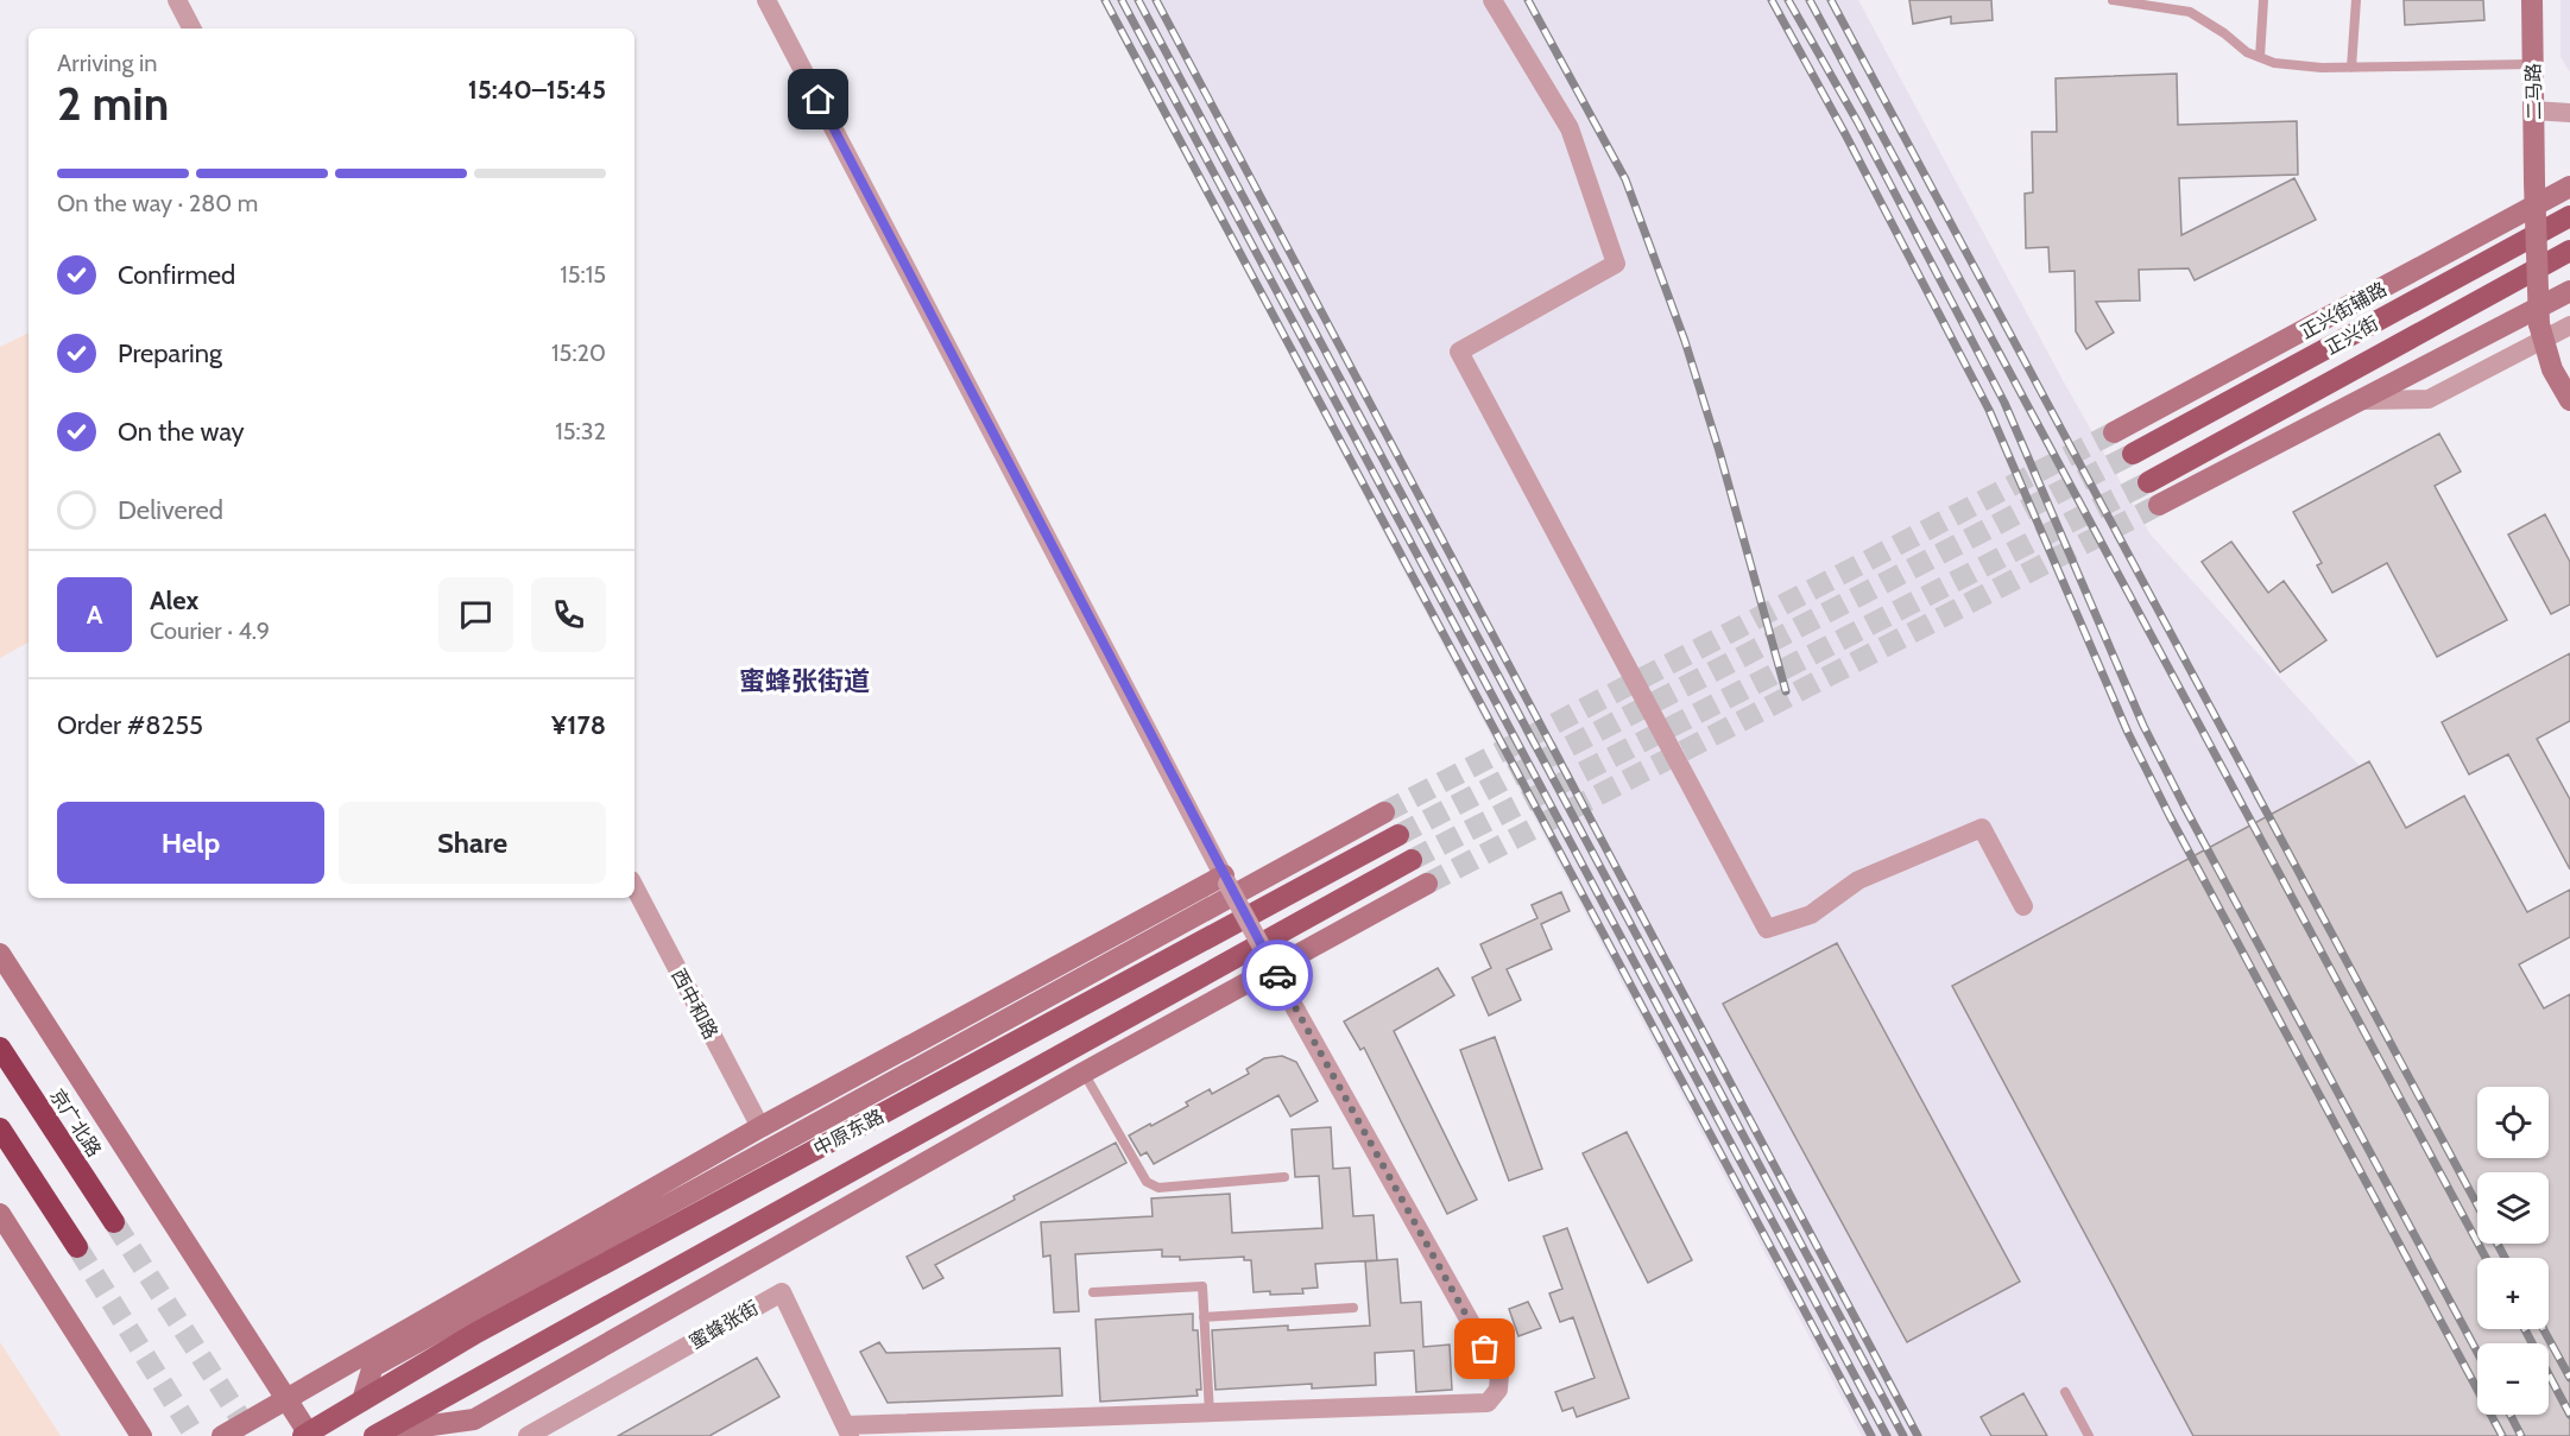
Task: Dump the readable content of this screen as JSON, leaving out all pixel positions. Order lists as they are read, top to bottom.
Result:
{
  "streets": {
    "highway": ["京广北路"],
    "main road": ["正兴街", "中原东路"],
    "street": [
      "二马路",
      "正兴街辅路",
      "西中和路",
      "蜜蜂张街"
    ]
  },
  "districts": ["蜜蜂张街道"],
  "page": {
    "heading": ["2 min", "Arriving in", "15:40–15:45"],
    "panel": [
      "Alex",
      "Courier · 4.9",
      "Order #8255",
      "¥178"
    ],
    "bar": "On the way · 280 m",
    "list": [
      ["Confirmed", "15:15"],
      ["Preparing", "15:20"],
      ["On the way", "15:32"],
      "Delivered"
    ],
    "round": "A",
    "buttons": ["Help", "Share"],
    "map_buttons": ["+", "−"]
  }
}
